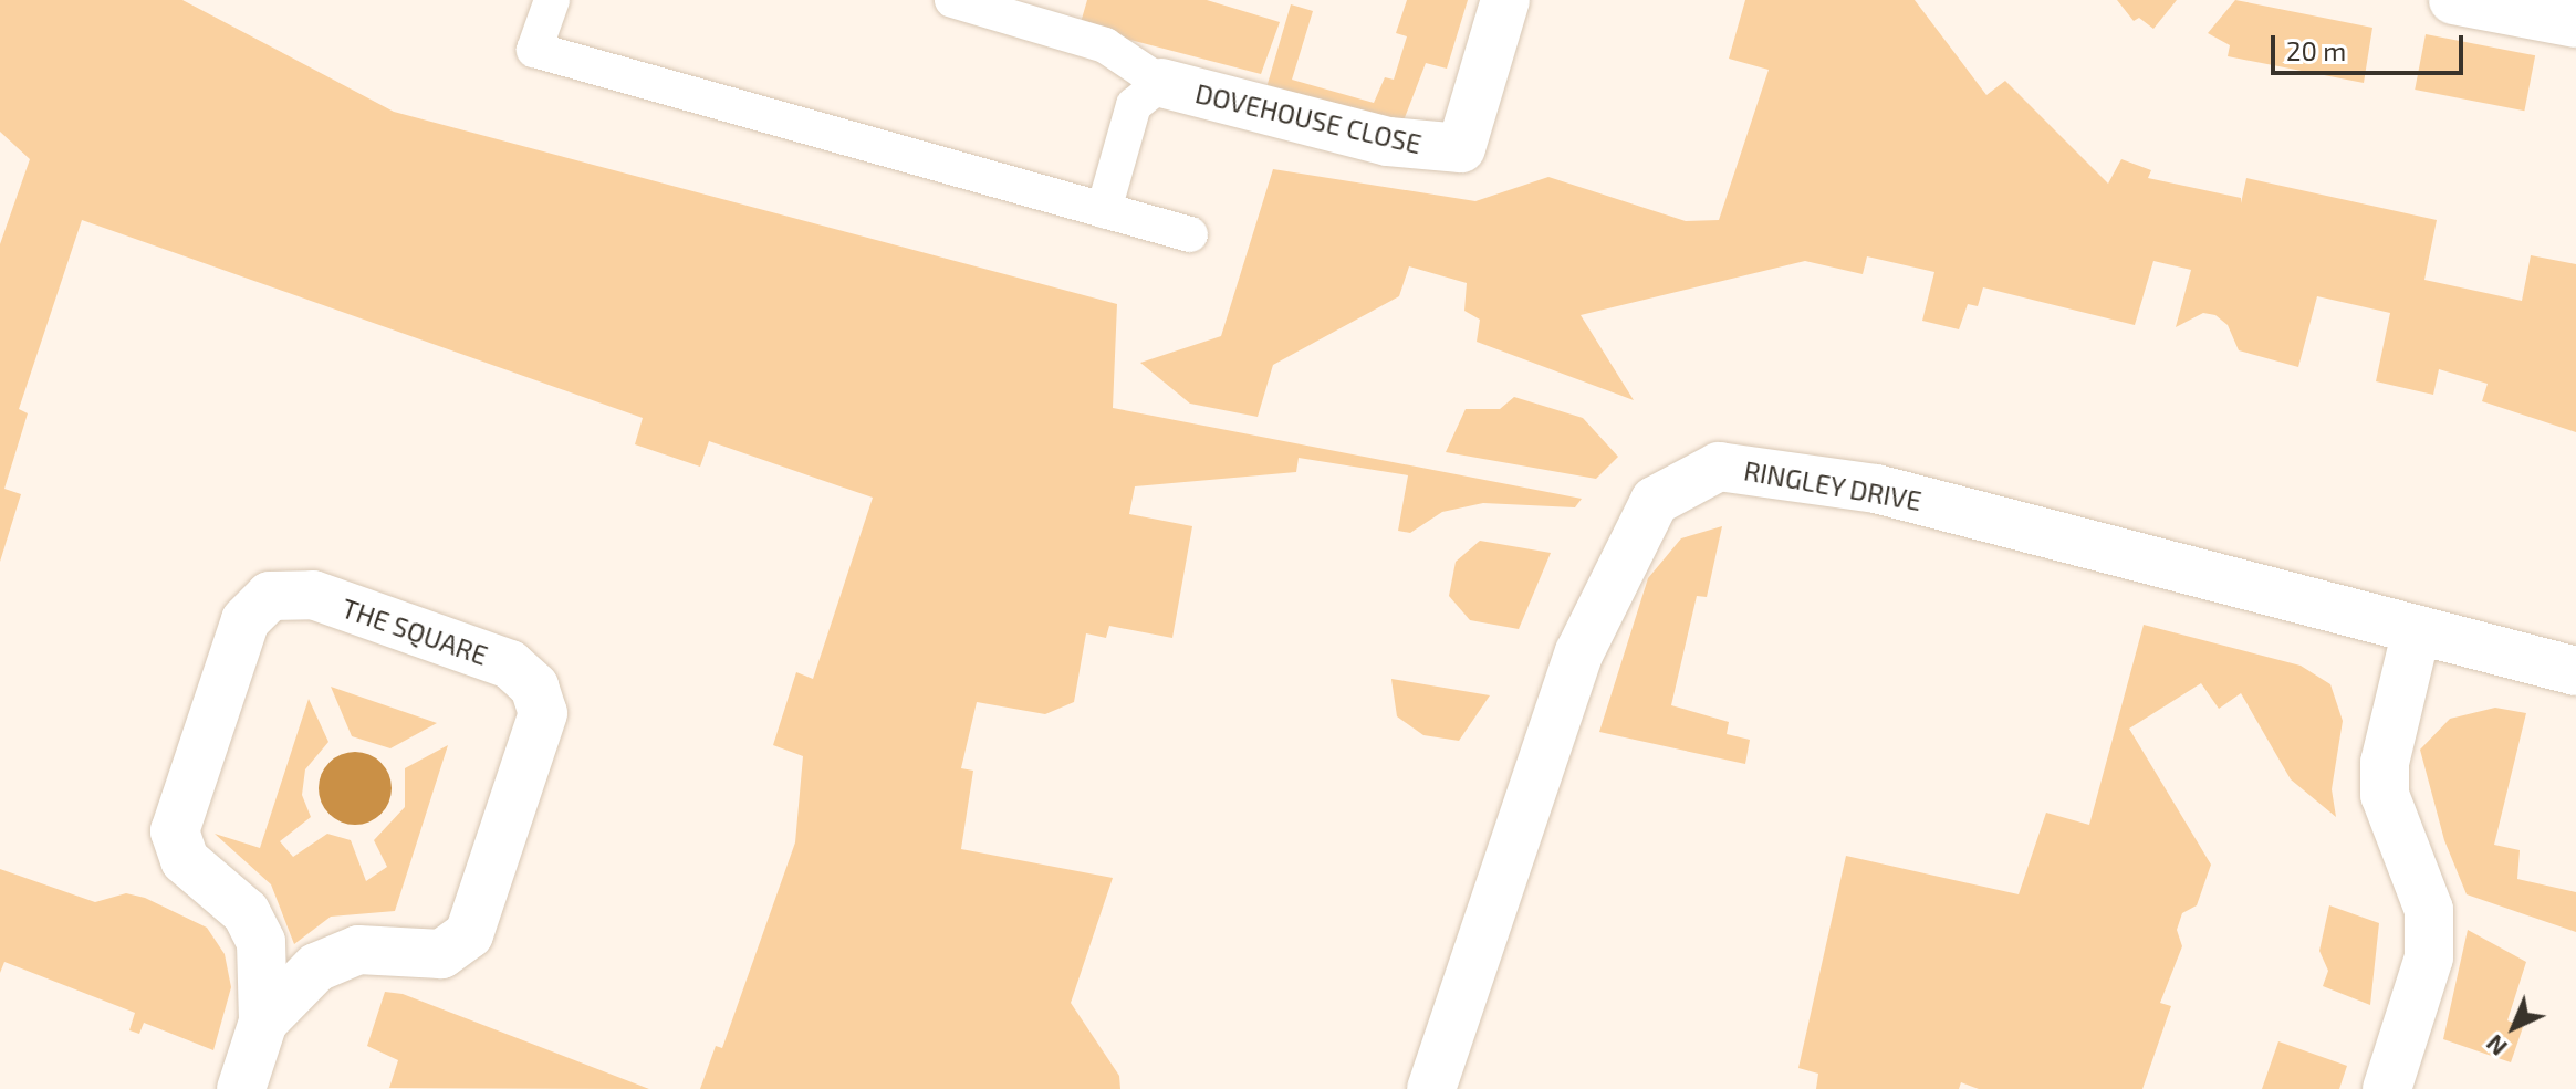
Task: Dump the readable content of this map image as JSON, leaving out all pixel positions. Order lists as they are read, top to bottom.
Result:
{
  "streets": {
    "street": ["DOVEHOUSE CLOSE", "RINGLEY DRIVE", "THE SQUARE"]
  },
  "scale_bar": "20 m",
  "north": "bottom left"
}
